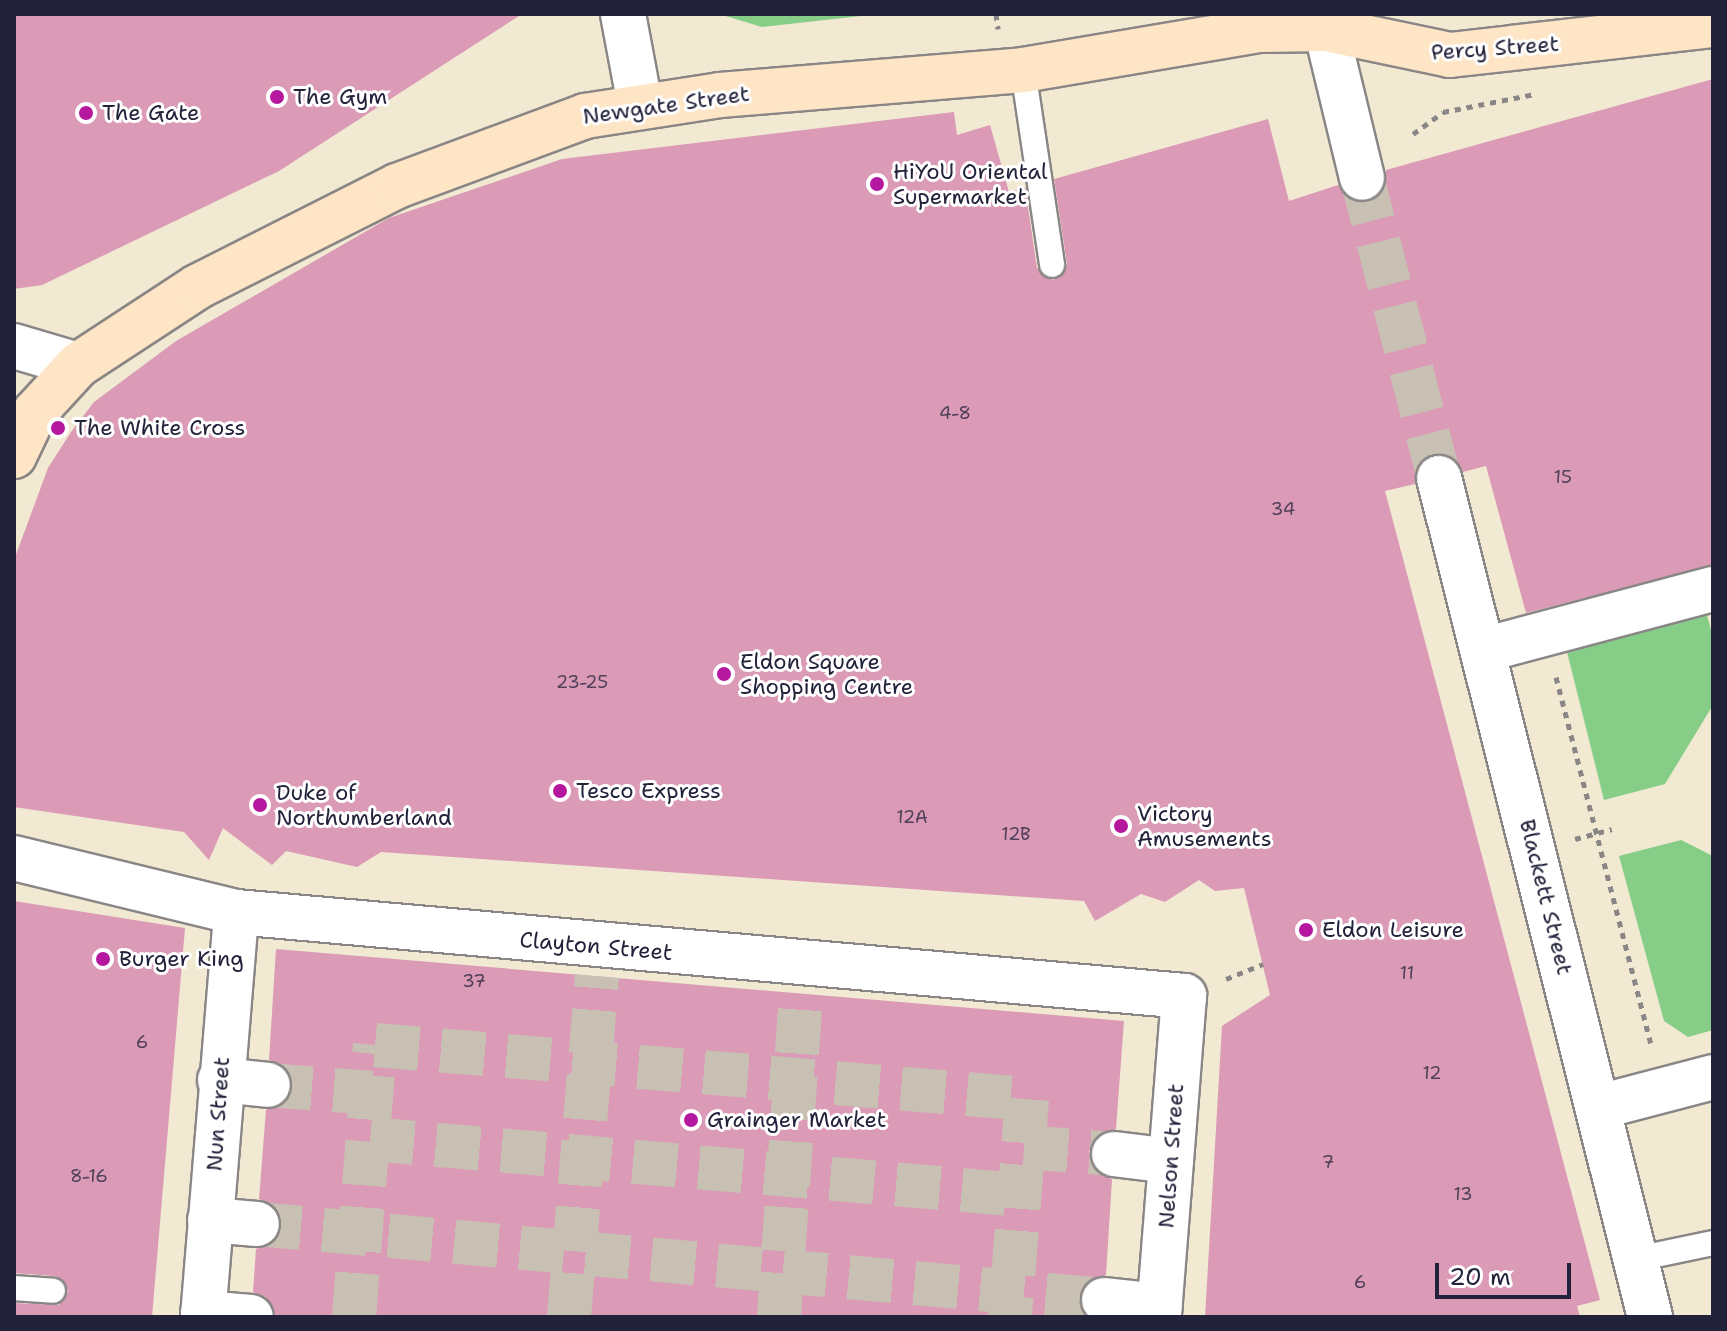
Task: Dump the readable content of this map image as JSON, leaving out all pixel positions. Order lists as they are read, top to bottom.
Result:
{
  "streets": {
    "main road": ["Percy Street", "Newgate Street"],
    "street": [
      "Blackett Street",
      "Clayton Street",
      "Nun Street",
      "Nelson Street"
    ]
  },
  "crossings": [
    ["Percy Street", "Newgate Street"],
    ["Clayton Street", "Nun Street"],
    ["Clayton Street", "Nelson Street"]
  ],
  "places": [
    "The Gym",
    "The Gate",
    "HiYoU Oriental Supermarket",
    "The White Cross",
    "Eldon Square Shopping Centre",
    "Tesco Express",
    "Duke of Northumberland",
    "Victory Amusements",
    "Eldon Leisure",
    "Burger King",
    "Grainger Market"
  ],
  "house_numbers": [
    "4-8",
    "15",
    "34",
    "23-25",
    "12A",
    "12B",
    "11",
    "37",
    "6",
    "12",
    "7",
    "8-16",
    "13",
    "6"
  ],
  "scale_bar": "20 m"
}
